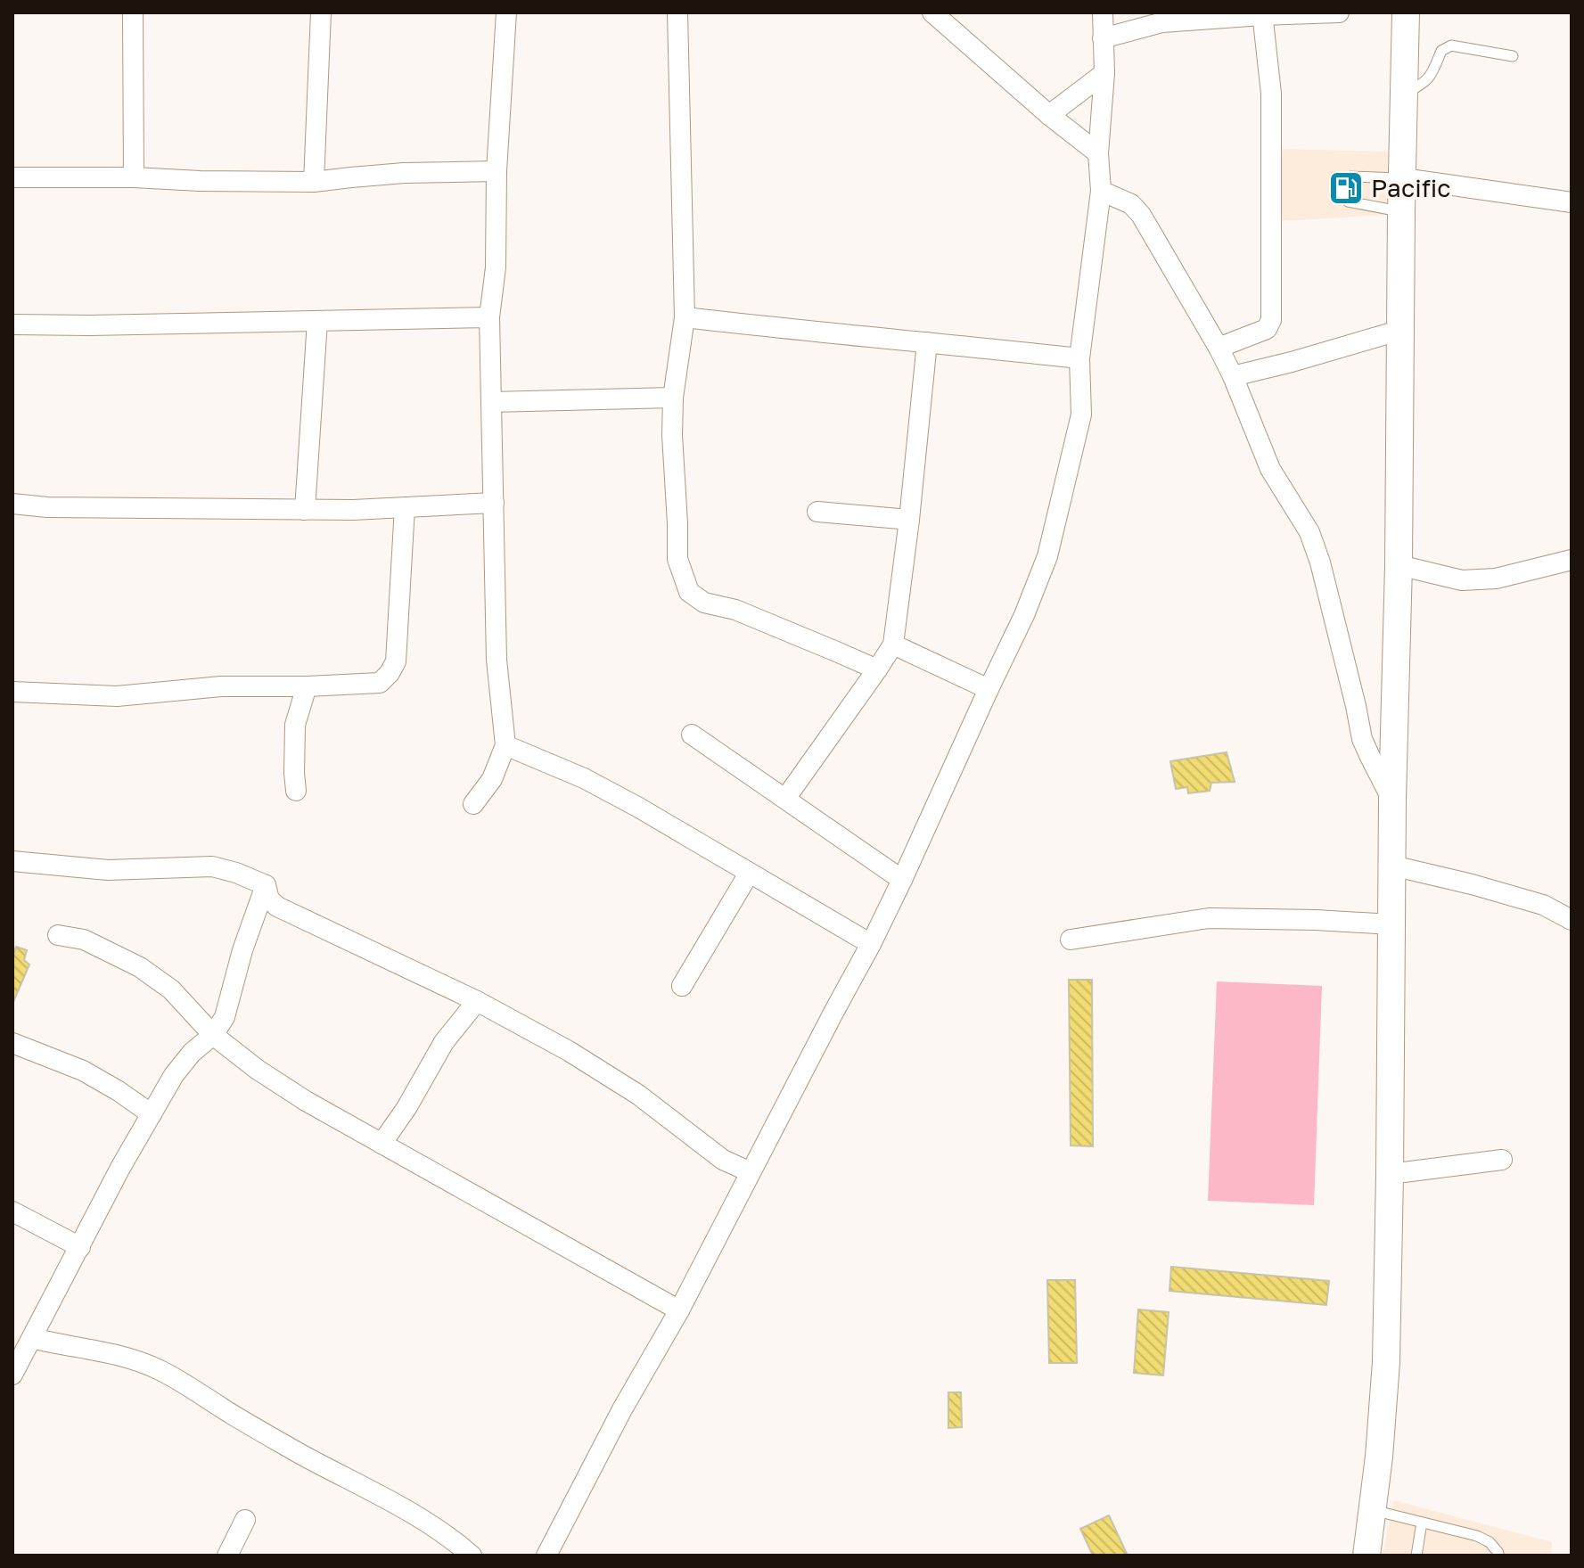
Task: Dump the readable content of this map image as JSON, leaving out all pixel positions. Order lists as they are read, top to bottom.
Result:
{
  "places": {
    "fuel station": ["Pacific"]
  }
}
